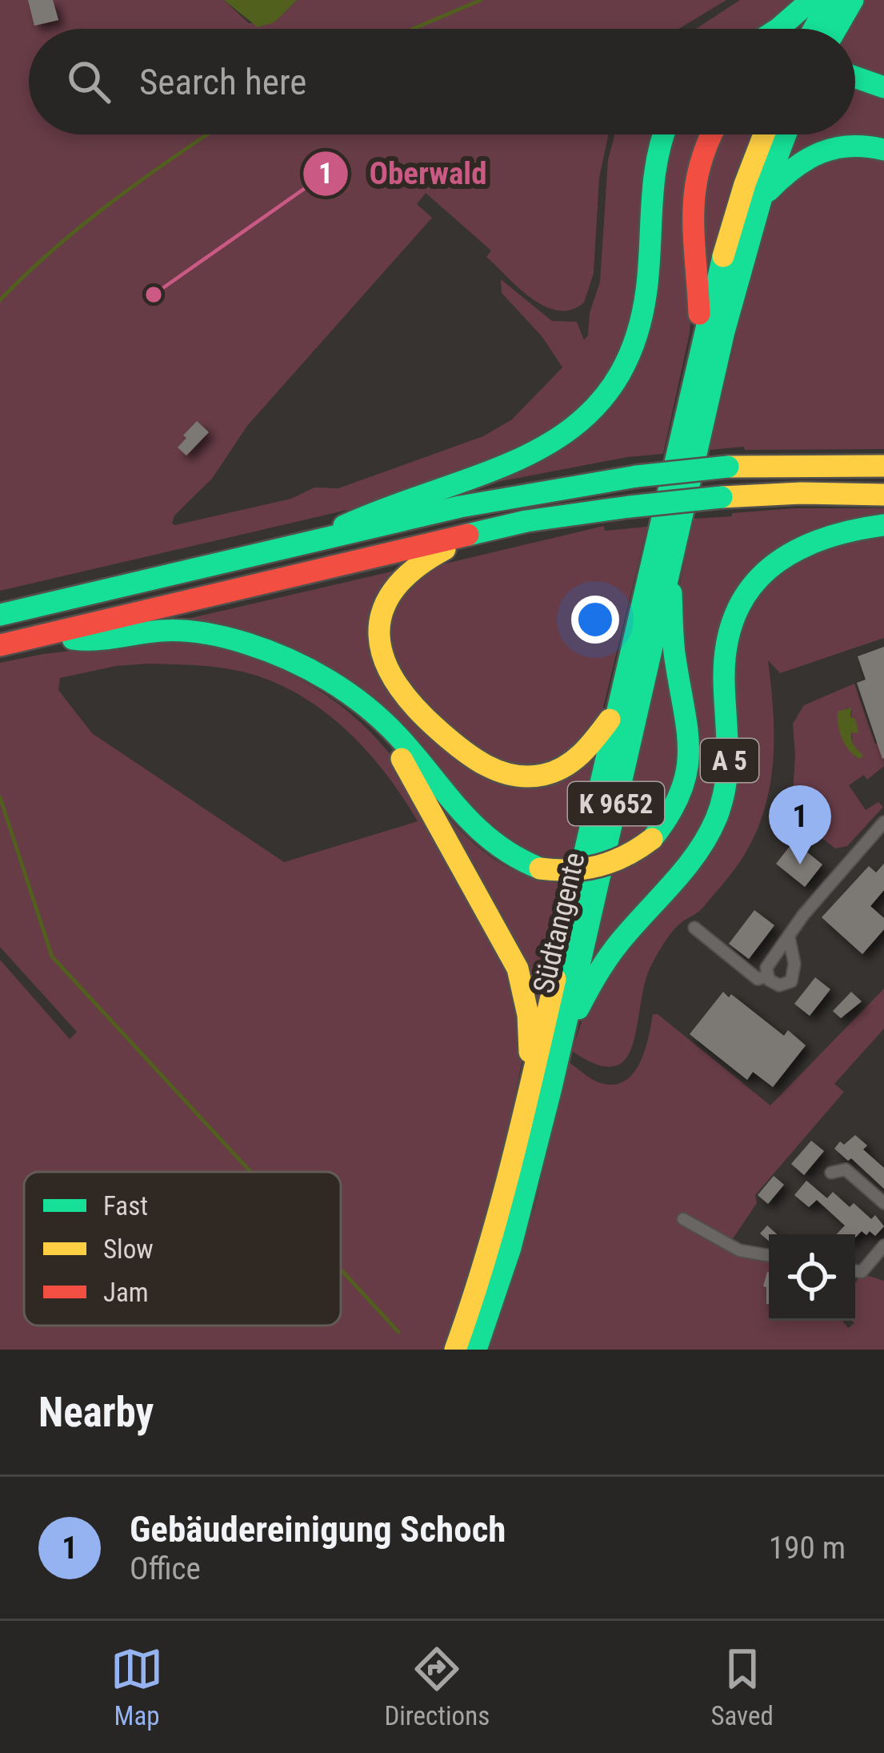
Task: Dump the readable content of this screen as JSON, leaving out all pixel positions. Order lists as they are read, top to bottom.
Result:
{
  "streets": {
    "highway": ["A 5", "K 9652", "Südtangente"]
  },
  "crossings": [
    ["A 5", "Südtangente"],
    ["K 9652", "Südtangente"]
  ],
  "places": ["Oberwald"],
  "legend": ["Fast", "Slow", "Jam"],
  "page": {
    "search": "Search here",
    "pins": "1",
    "heading": "Nearby",
    "list": [
      {
        "mark": "1",
        "name": "Gebäudereinigung Schoch",
        "note": "Office",
        "value": "190 m"
      }
    ],
    "nav": ["Map", "Directions", "Saved"]
  }
}
